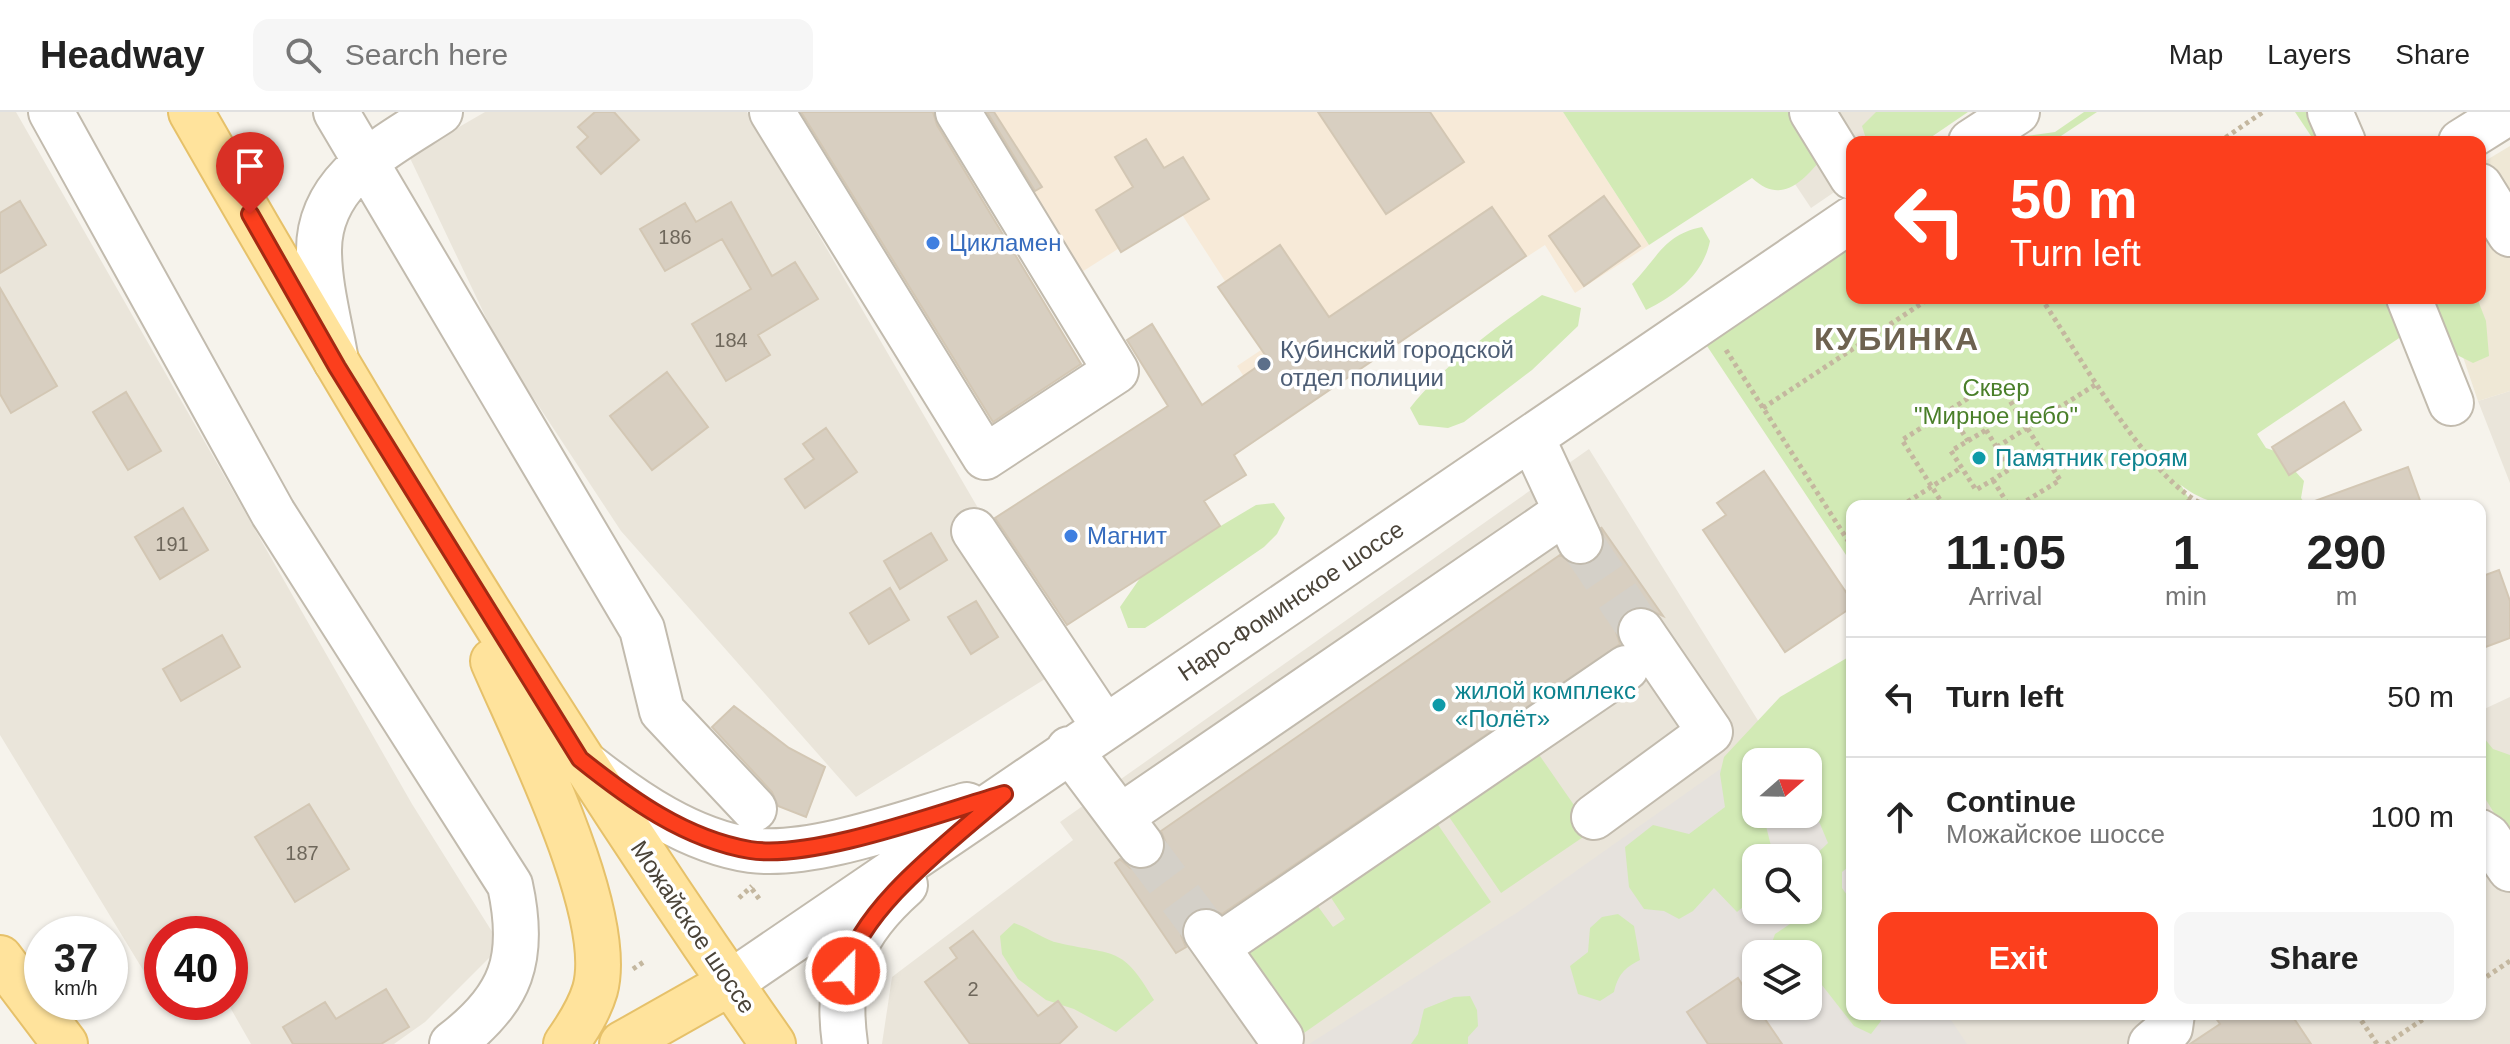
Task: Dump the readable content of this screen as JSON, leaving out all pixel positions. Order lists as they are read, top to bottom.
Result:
{
  "streets": {
    "main road": ["Наро-Фоминское шоссе", "Можайское шоссе"]
  },
  "crossings": [
    ["Наро-Фоминское шоссе", "Можайское шоссе"]
  ],
  "districts": ["КУБИНКА"],
  "parks": ["Сквер \"Мирное небо\""],
  "places": [
    "Цикламен",
    "Кубинский городской отдел полиции",
    "Памятник героям",
    "Магнит",
    "жилой комплекс «Полёт»"
  ],
  "house_numbers": [
    "186",
    "184",
    "191",
    "187",
    "2"
  ],
  "north": "right",
  "page": {
    "header": "Headway",
    "search": "Search here",
    "nav": ["Map", "Layers", "Share"],
    "turn": ["50 m", "Turn left"],
    "eta": [
      "11:05",
      "Arrival",
      "1",
      "min",
      "290",
      "m"
    ],
    "list": [
      {
        "name": "Turn left",
        "value": "50 m"
      },
      {
        "name": "Continue",
        "note": "Можайское шоссе",
        "value": "100 m"
      }
    ],
    "buttons": ["Exit", "Share"],
    "speed": "37 km/h",
    "limit": "40"
  }
}
